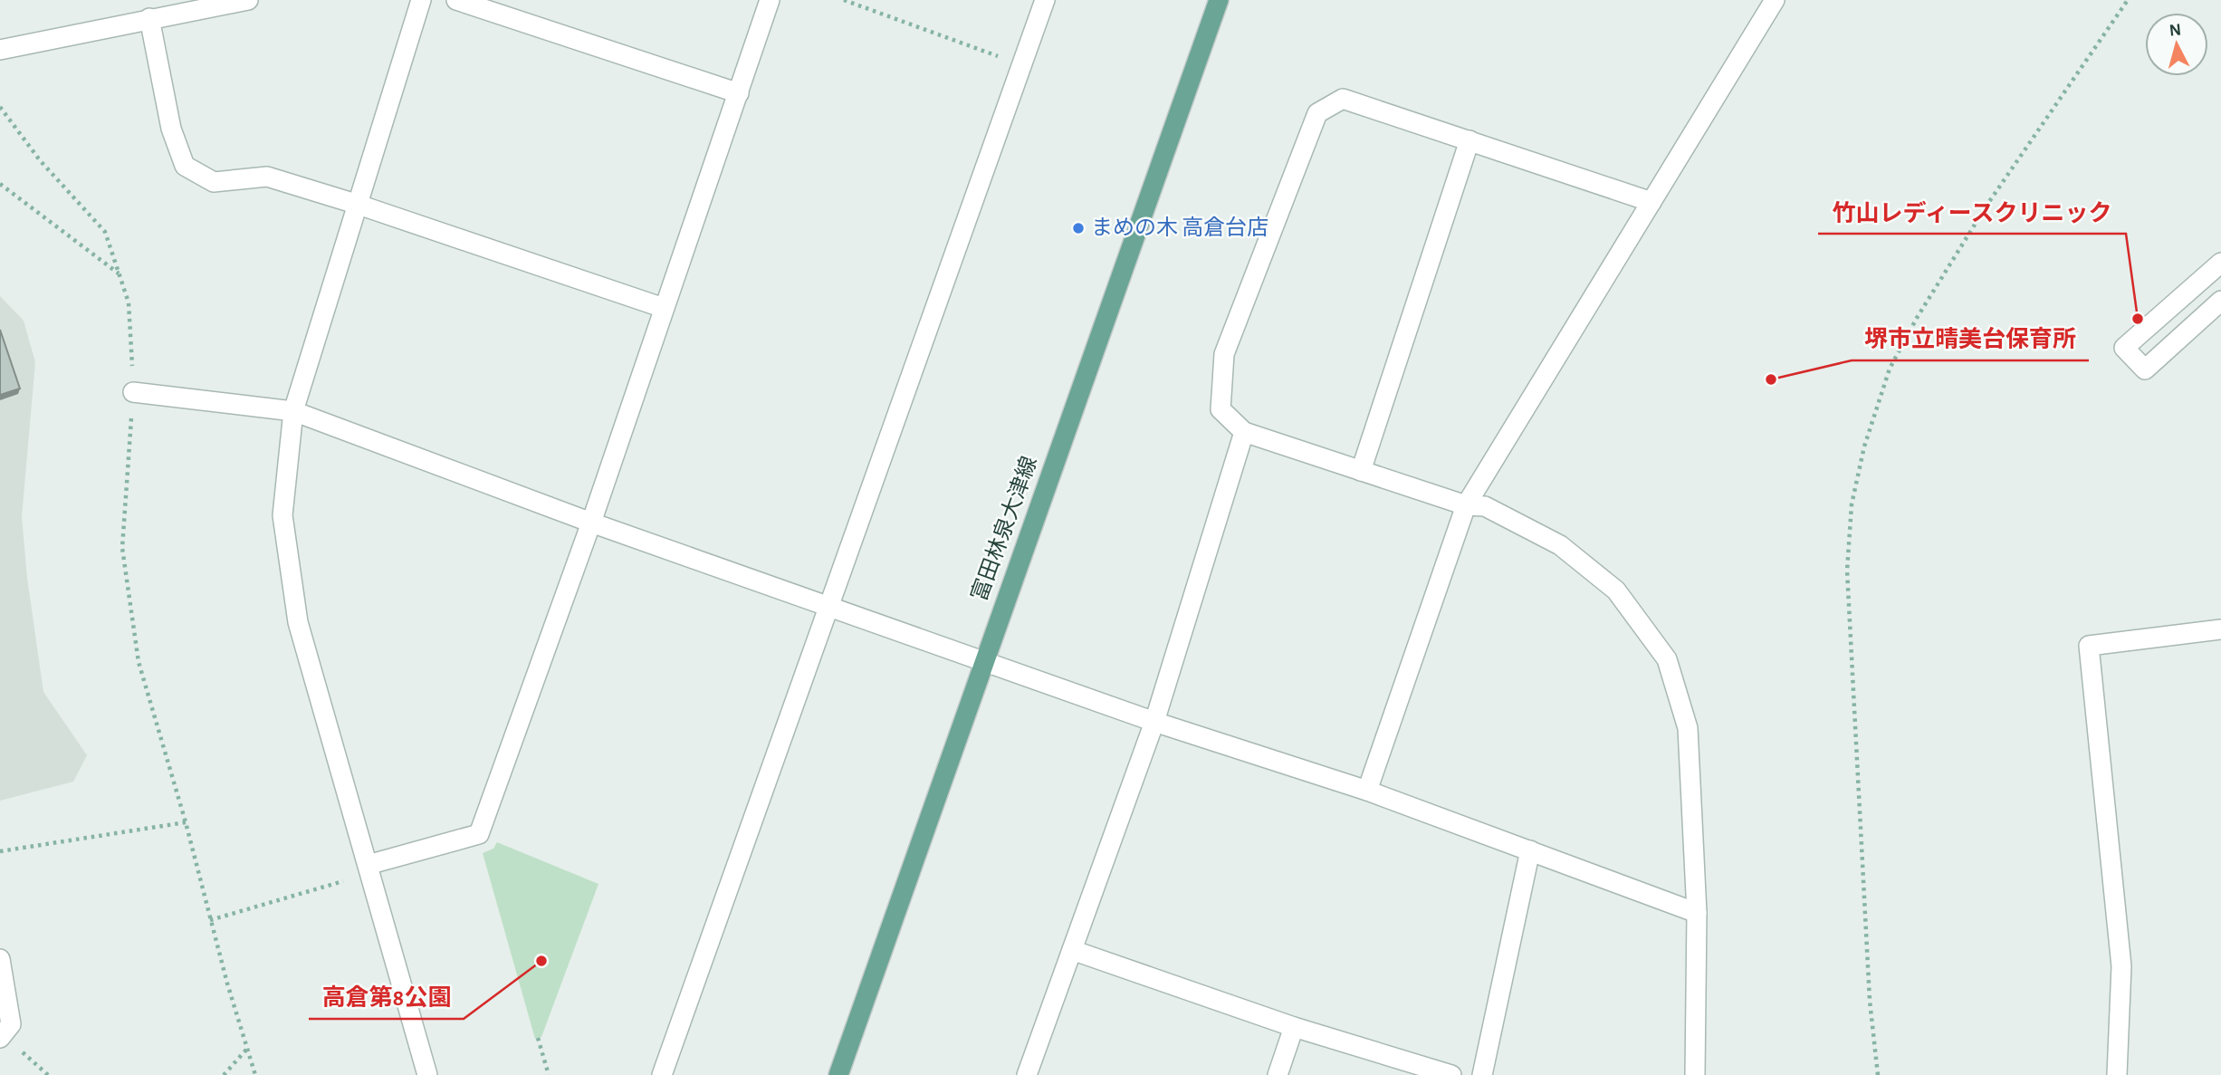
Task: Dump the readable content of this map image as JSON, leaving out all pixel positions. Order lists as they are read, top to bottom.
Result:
{
  "streets": {
    "main road": ["富田林泉大津線"]
  },
  "places": [
    "まめの木 高倉台店",
    "竹山レディースクリニック",
    "堺市立晴美台保育所",
    "高倉第8公園"
  ],
  "north": "top"
}
